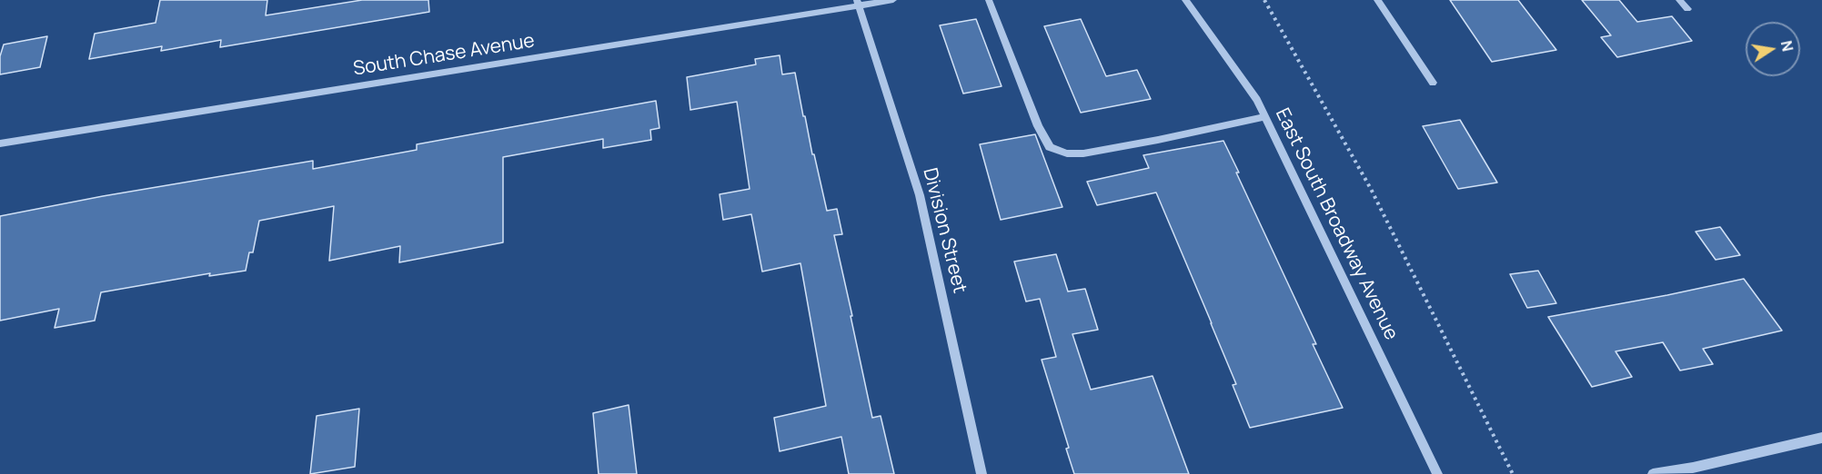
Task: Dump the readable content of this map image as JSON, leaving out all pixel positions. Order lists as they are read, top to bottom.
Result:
{
  "streets": {
    "street": ["South Chase Avenue", "East South Broadway Avenue", "Division Street"]
  },
  "crossings": [
    ["South Chase Avenue", "Division Street"]
  ],
  "north": "right"
}
